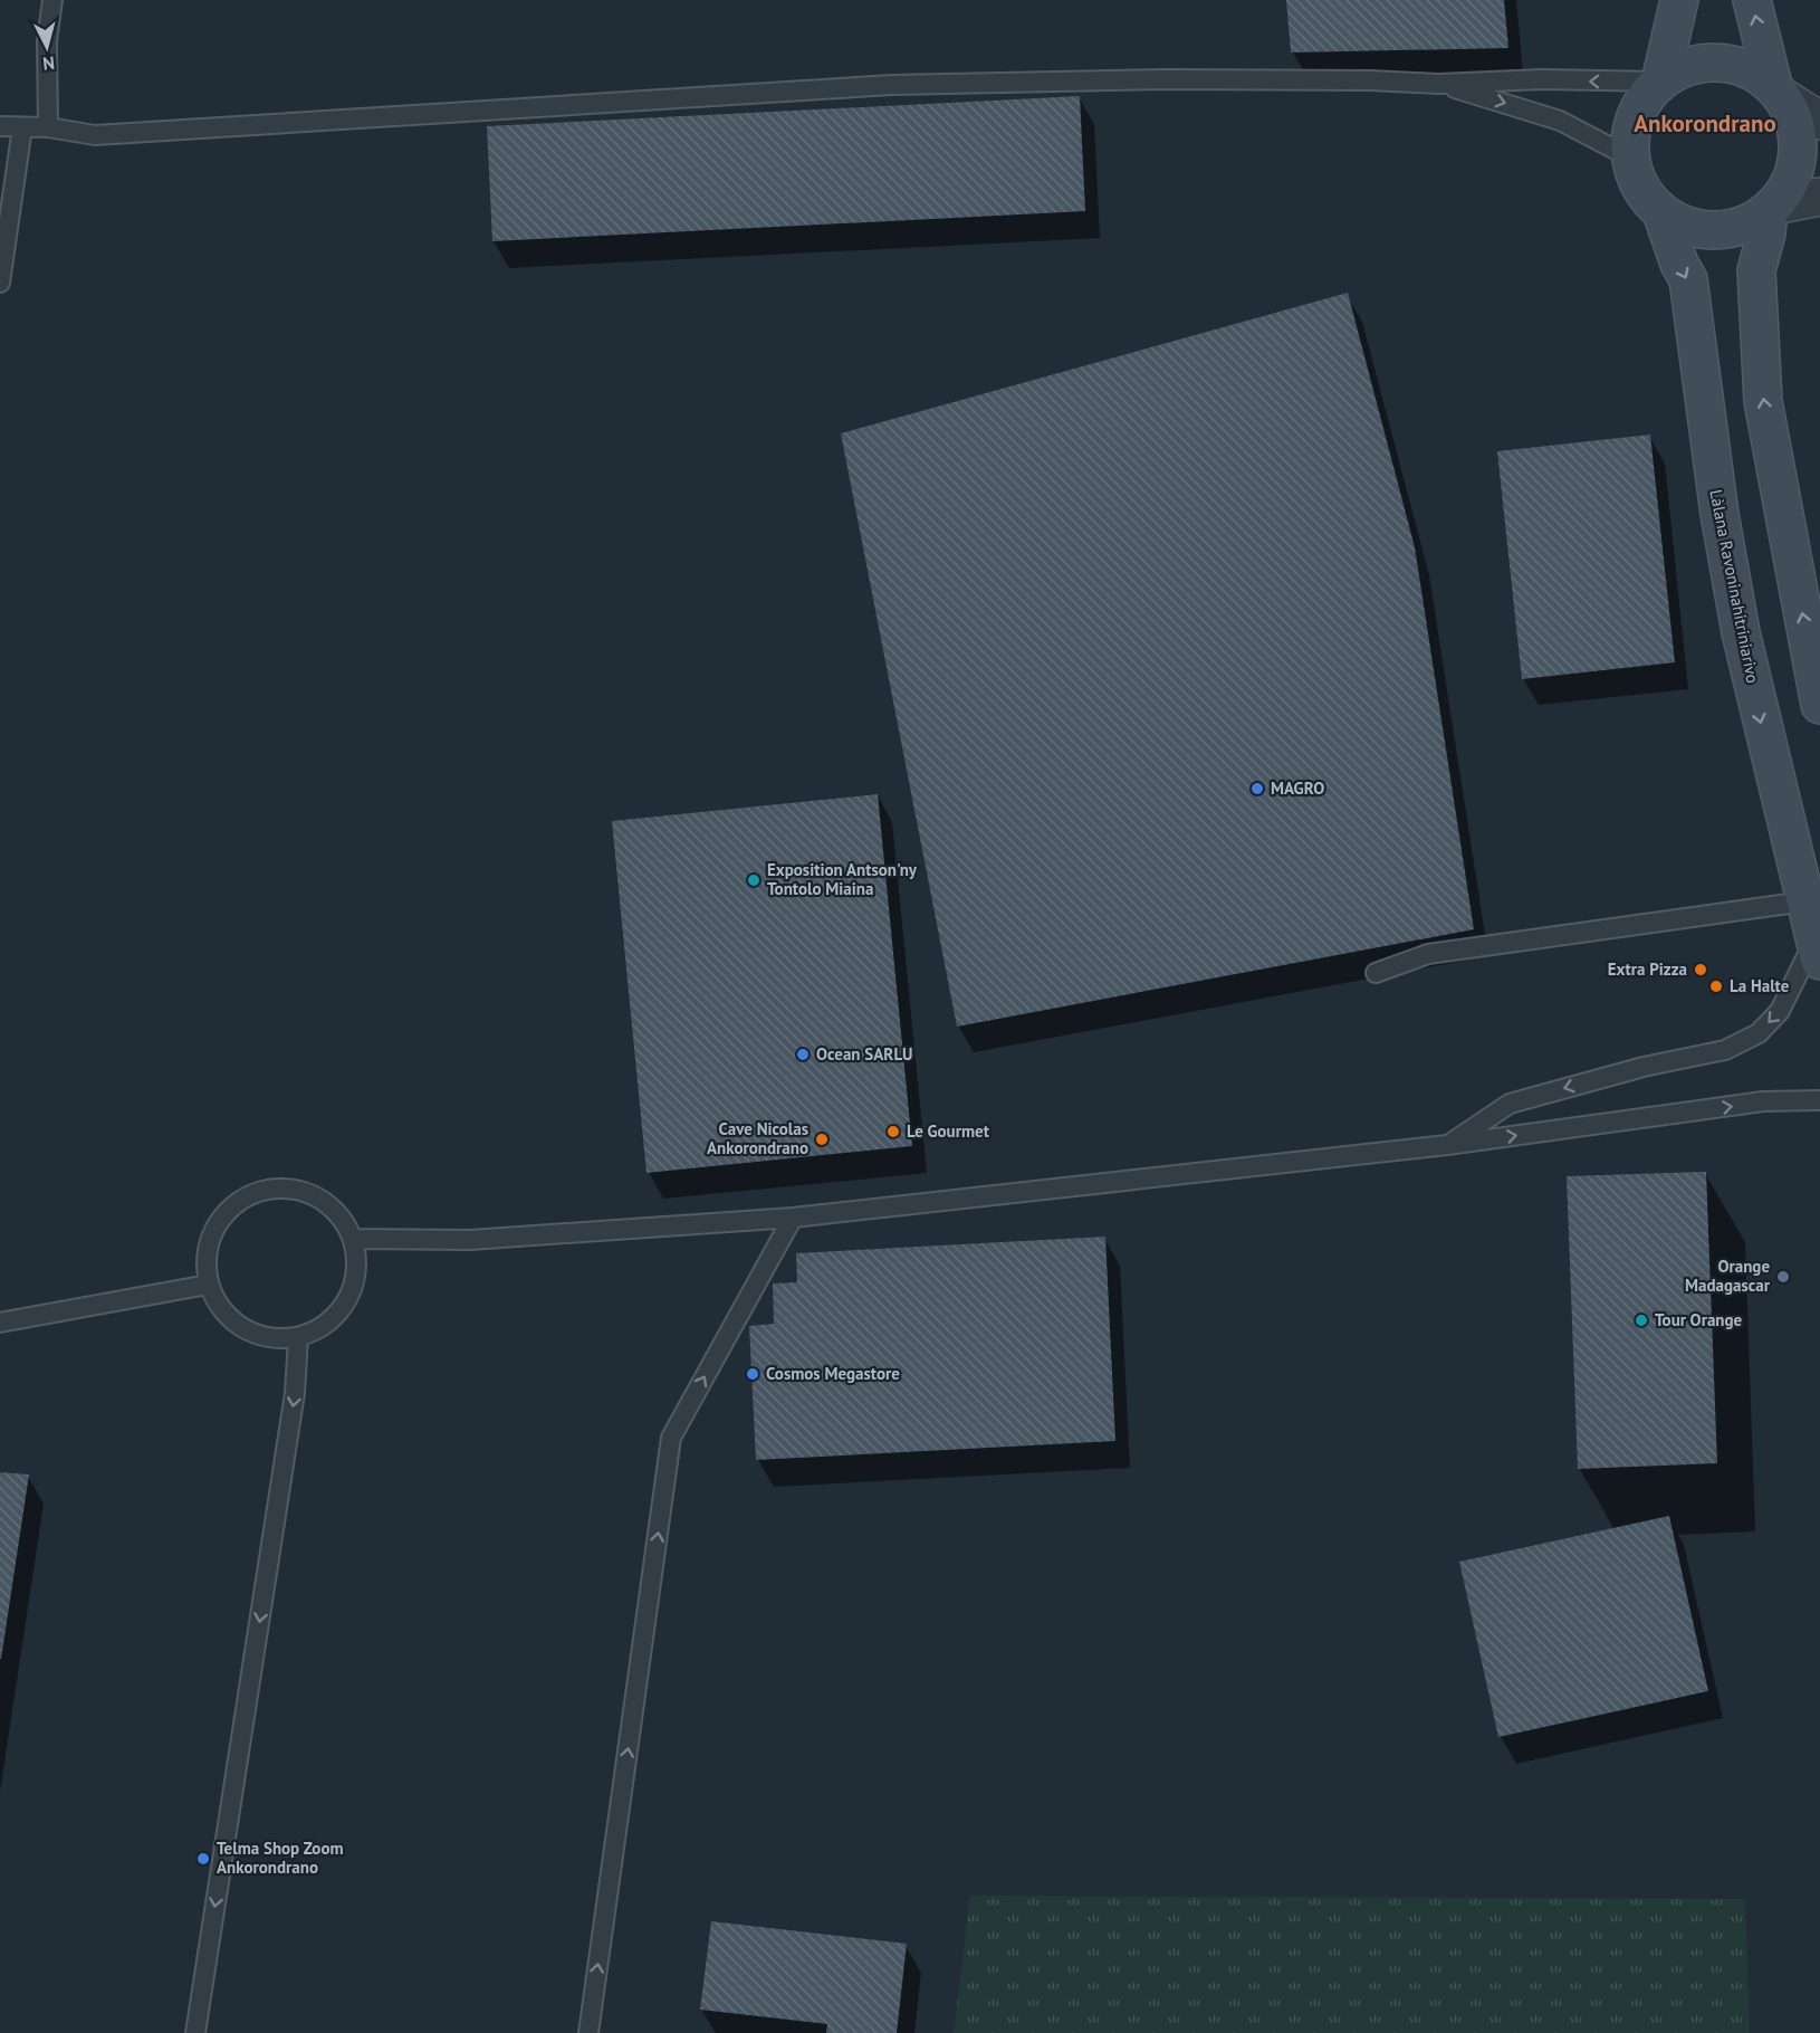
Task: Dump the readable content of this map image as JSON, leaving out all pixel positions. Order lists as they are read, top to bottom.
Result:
{
  "streets": {
    "main road": ["Làlana Ravoninahitriniarivo"]
  },
  "districts": ["Ankorondrano"],
  "places": [
    "MAGRO",
    "Exposition Antson'ny Tontolo Miaina",
    "Extra Pizza",
    "La Halte",
    "Ocean SARLU",
    "Le Gourmet",
    "Cave Nicolas Ankorondrano",
    "Orange Madagascar",
    "Tour Orange",
    "Cosmos Megastore",
    "Telma Shop Zoom Ankorondrano"
  ],
  "north": "bottom"
}
